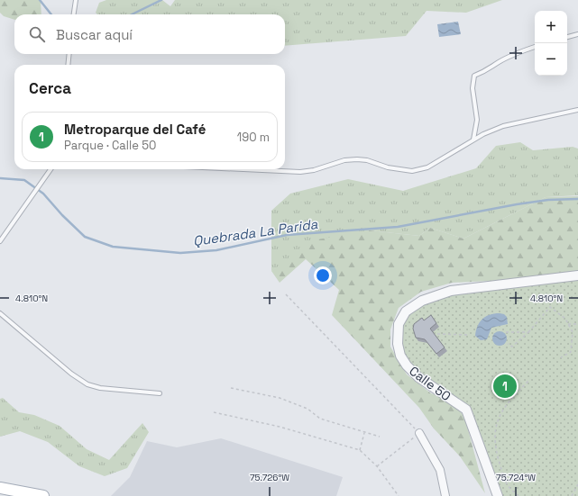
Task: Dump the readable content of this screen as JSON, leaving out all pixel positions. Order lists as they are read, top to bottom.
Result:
{
  "streets": {
    "street": ["Calle 50"]
  },
  "water": ["Quebrada La Parida"],
  "page": {
    "map_buttons": ["+", "−"],
    "search": "Buscar aquí",
    "heading": "Cerca",
    "list": [
      {
        "mark": "1",
        "name": "Metroparque del Café",
        "note": "Parque · Calle 50",
        "value": "190 m"
      }
    ],
    "pins": "1"
  },
  "coordinates": ["4.810°N", "75.726°W", "75.724°W"]
}
